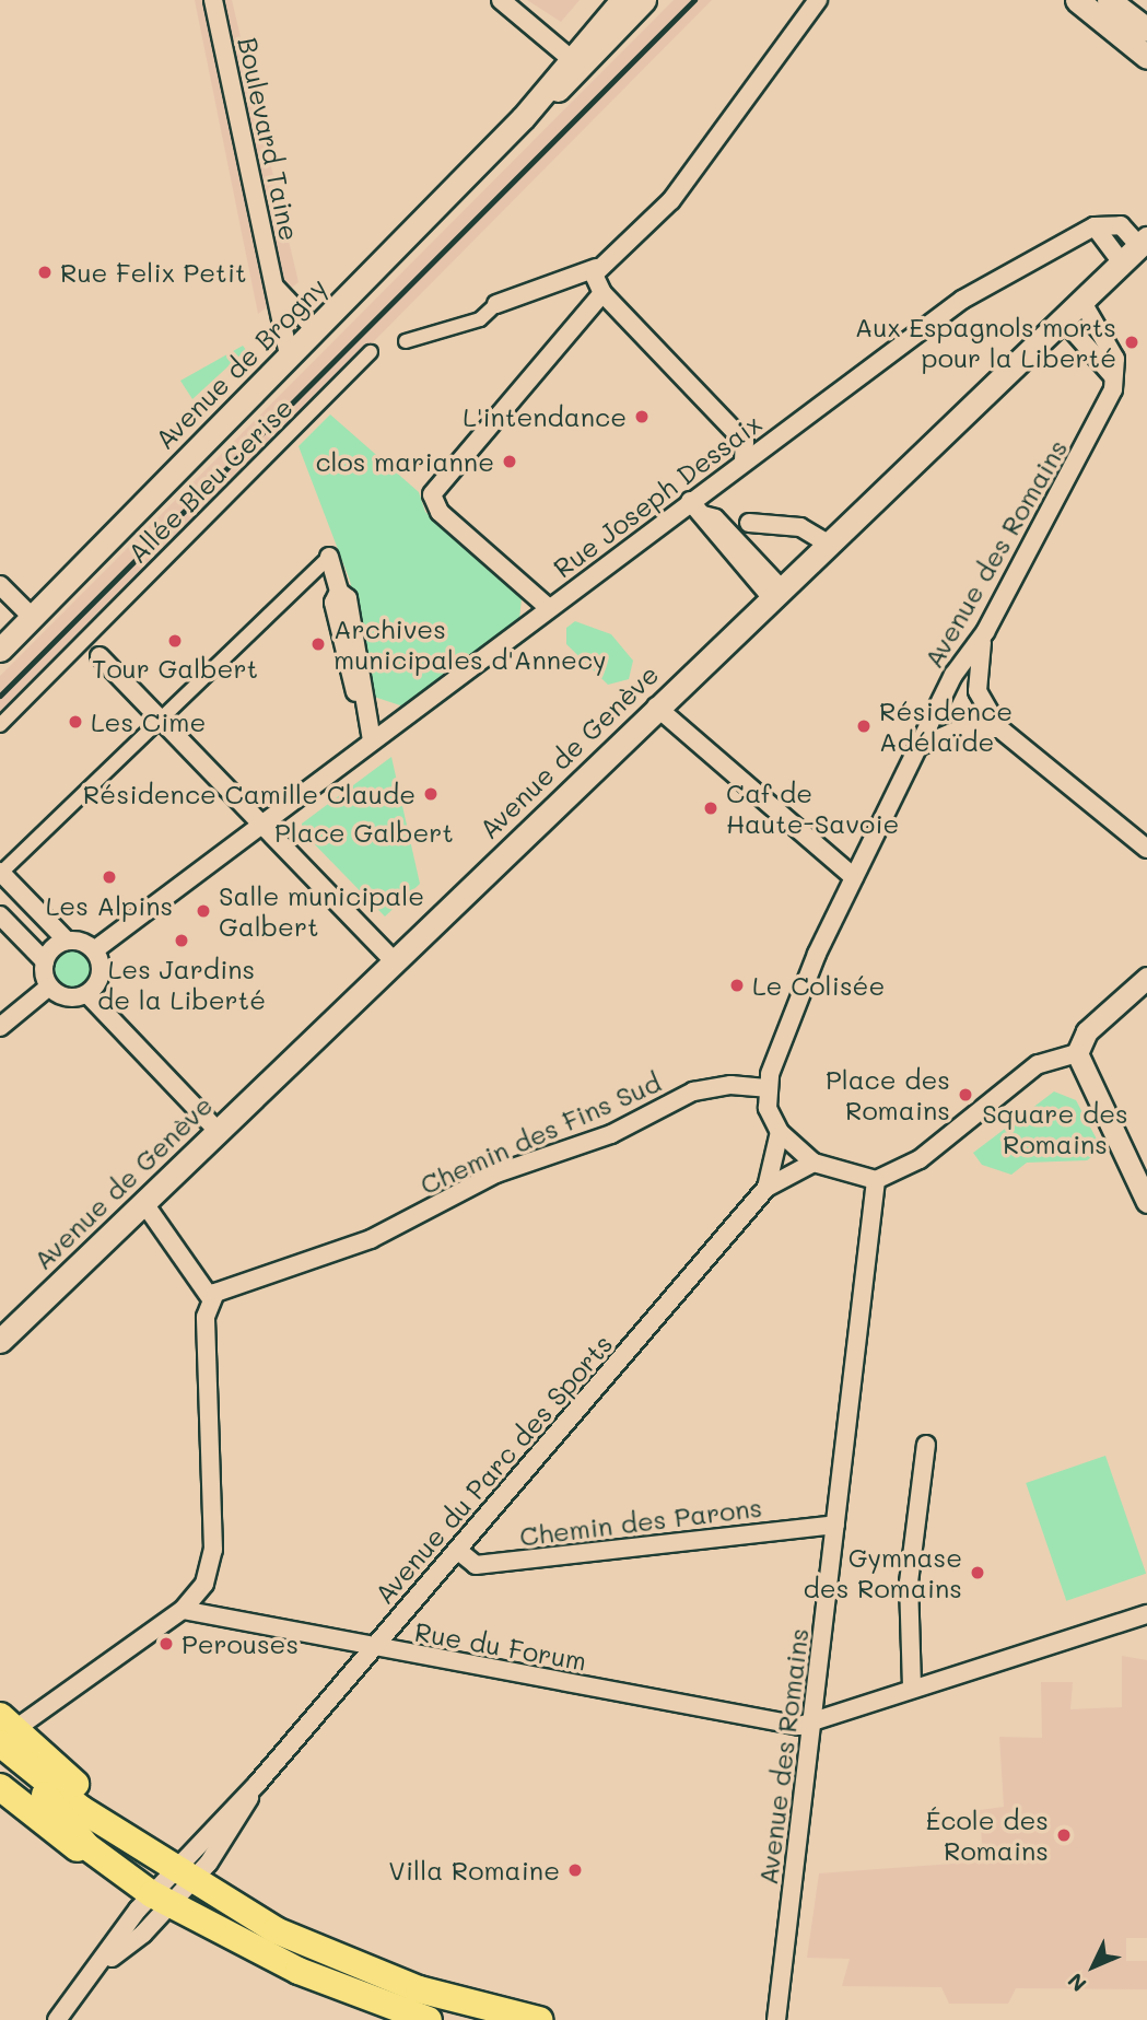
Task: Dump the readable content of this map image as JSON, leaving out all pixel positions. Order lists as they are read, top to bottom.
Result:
{
  "streets": {
    "main road": ["Avenue de Brogny", "Avenue de Genève"],
    "street": [
      "Boulevard Taine",
      "Allée Bleu Cerise",
      "Rue Joseph Dessaix",
      "Avenue des Romains",
      "Chemin des Fins Sud",
      "Avenue du Parc des Sports",
      "Chemin des Parons",
      "Rue du Forum"
    ]
  },
  "crossings": [
    ["Boulevard Taine", "Avenue de Brogny"],
    ["Avenue des Romains", "Avenue de Genève"],
    ["Avenue des Romains", "Chemin des Fins Sud"],
    ["Avenue des Romains", "Chemin des Parons"],
    ["Avenue des Romains", "Rue du Forum"],
    ["Avenue du Parc des Sports", "Chemin des Parons"],
    ["Avenue du Parc des Sports", "Rue du Forum"]
  ],
  "parks": ["Place Galbert", "Square des Romains"],
  "places": [
    "Rue Felix Petit",
    "Aux Espagnols morts pour la Liberté",
    "L'intendance",
    "clos marianne",
    "Tour Galbert",
    "Archives municipales d'Annecy",
    "Les Cime",
    "Résidence Adélaïde",
    "Résidence Camille Claude",
    "Caf de Haute-Savoie",
    "Les Alpins",
    "Salle municipale Galbert",
    "Les Jardins de la Liberté",
    "Le Colisée",
    "Place des Romains",
    "Gymnase des Romains",
    "Perouses",
    "École des Romains",
    "Villa Romaine"
  ],
  "north": "bottom left"
}
